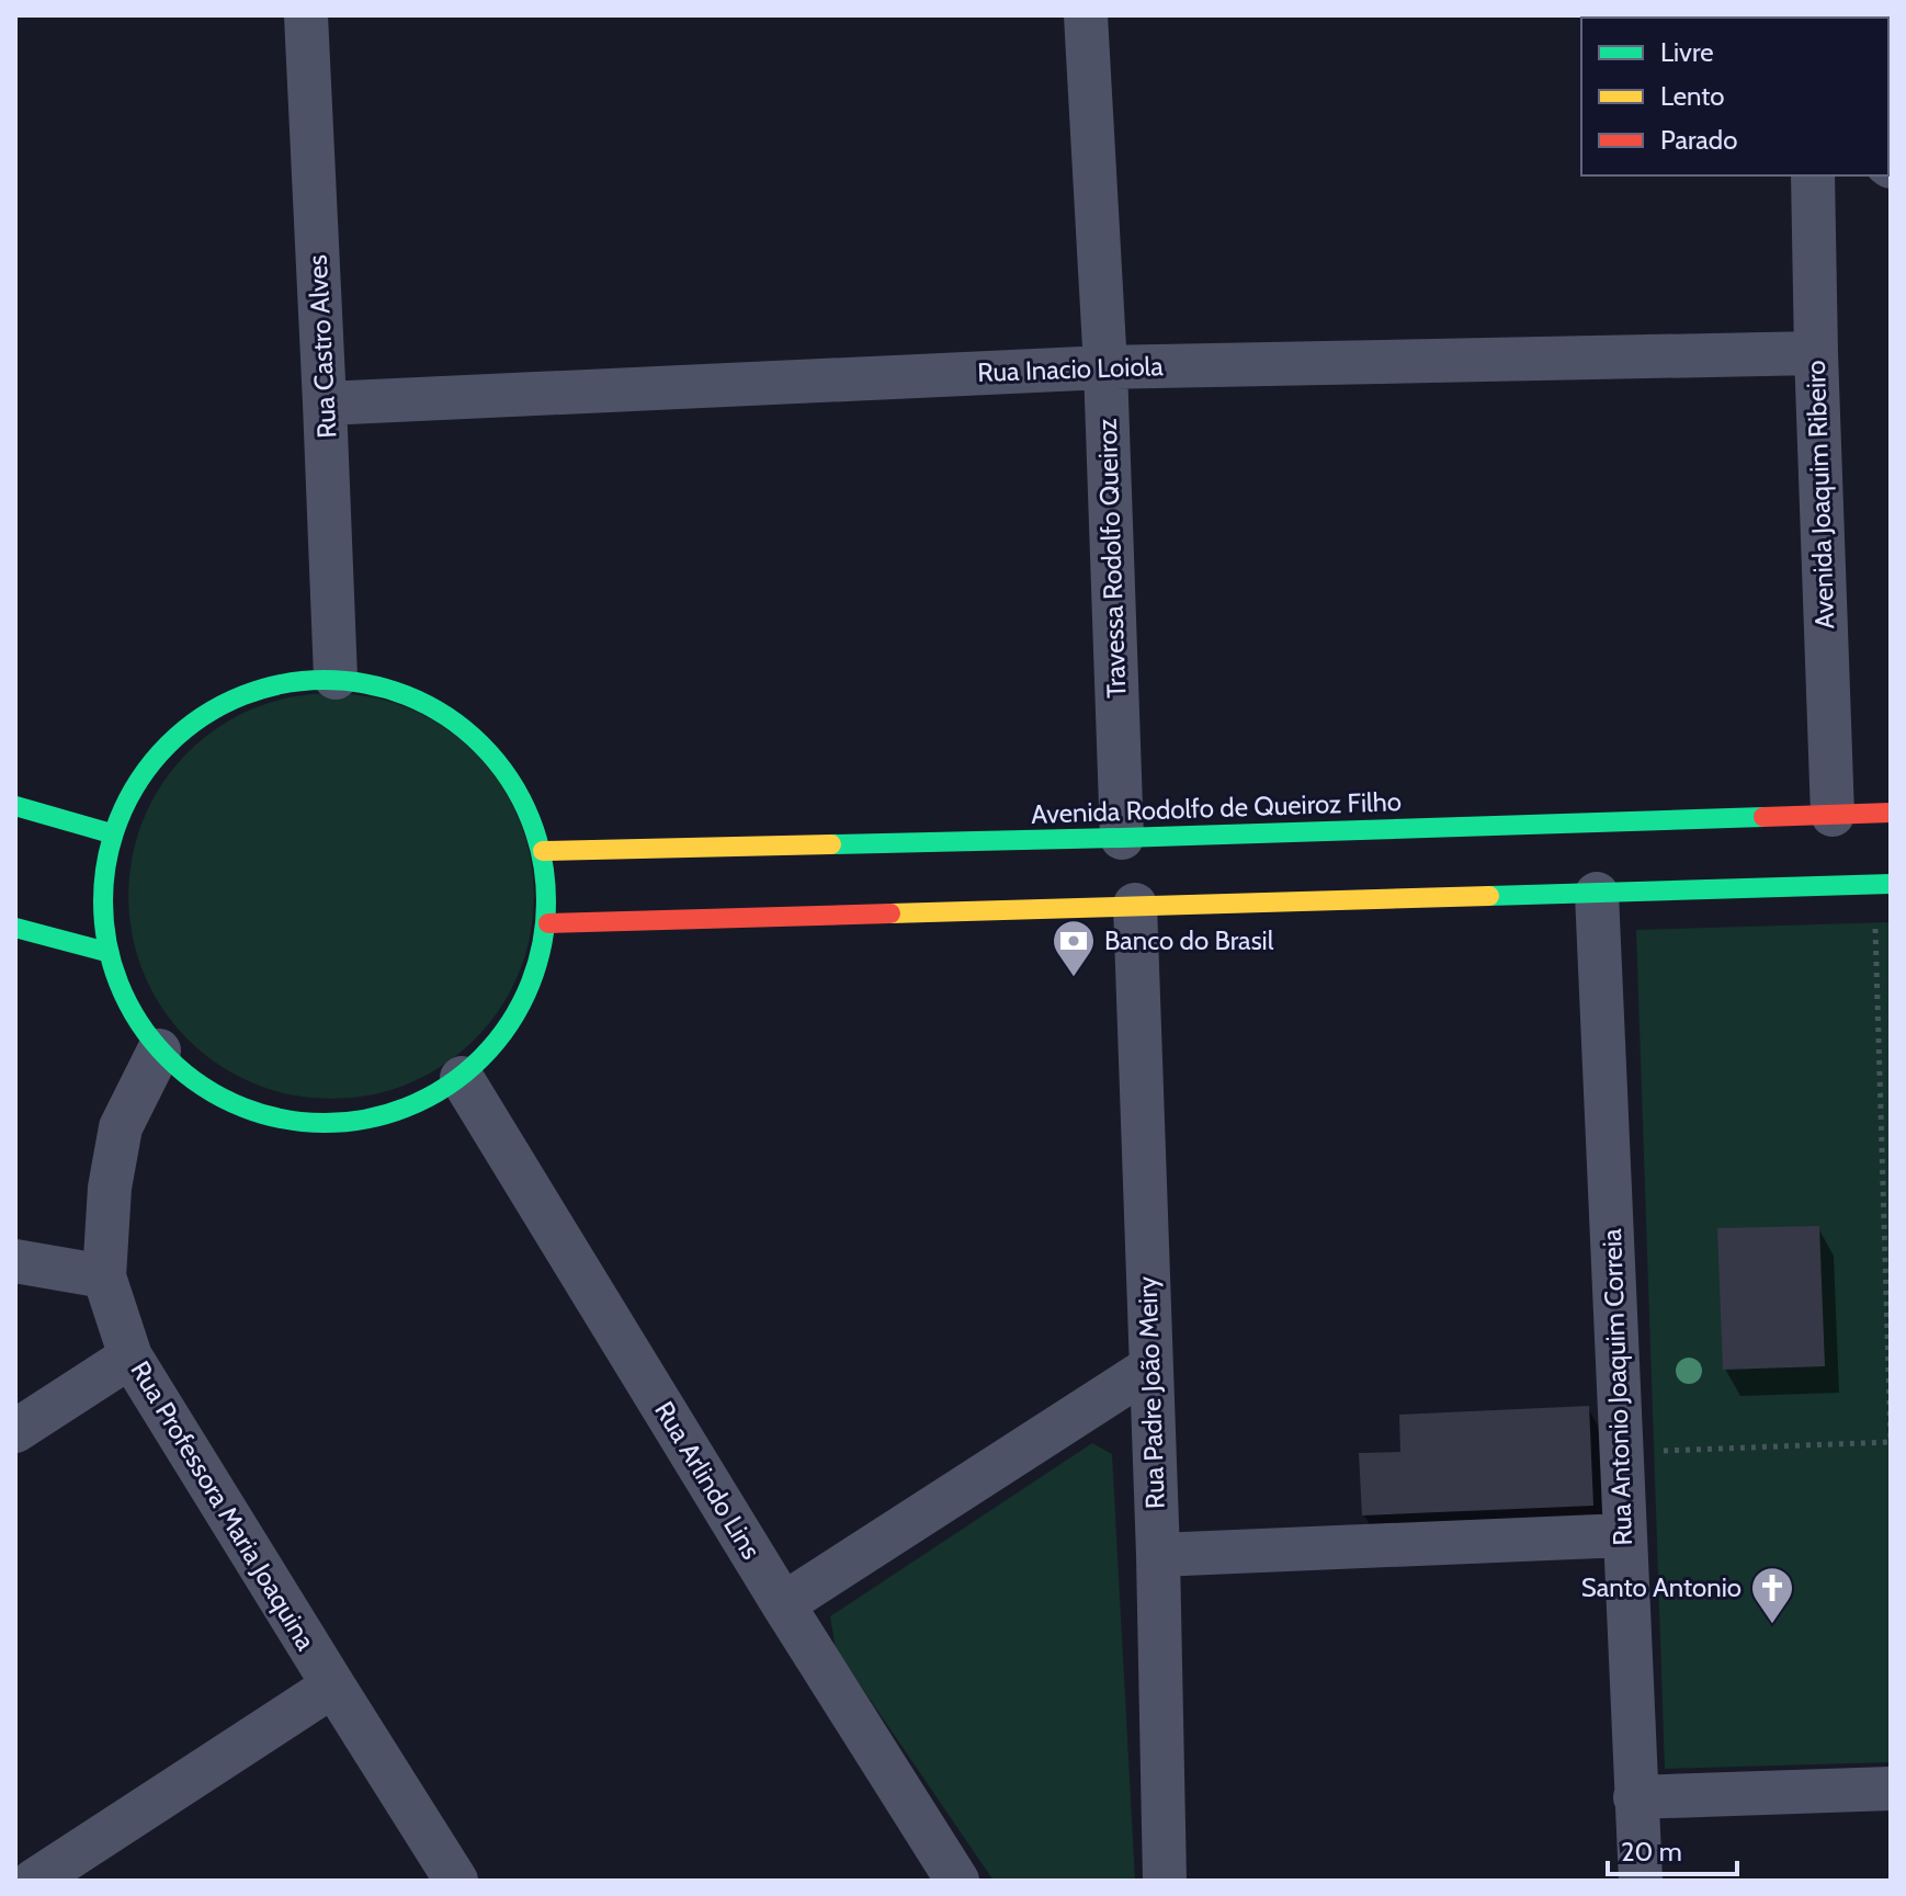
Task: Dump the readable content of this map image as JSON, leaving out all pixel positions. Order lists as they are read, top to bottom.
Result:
{
  "streets": {
    "main road": ["Avenida Rodolfo de Queiroz Filho"],
    "street": [
      "Rua Castro Alves",
      "Rua Inacio Loiola",
      "Avenida Joaquim Ribeiro",
      "Travessa Rodolfo Queiroz",
      "Rua Antonio Joaquim Correia",
      "Rua Padre João Meiry",
      "Rua Arlindo Lins",
      "Rua Professora Maria Joaquina"
    ]
  },
  "crossings": [
    ["Rua Castro Alves", "Rua Inacio Loiola"],
    ["Rua Inacio Loiola", "Avenida Joaquim Ribeiro"],
    ["Rua Inacio Loiola", "Travessa Rodolfo Queiroz"],
    ["Avenida Joaquim Ribeiro", "Avenida Rodolfo de Queiroz Filho"],
    ["Travessa Rodolfo Queiroz", "Avenida Rodolfo de Queiroz Filho"]
  ],
  "places": {
    "bank": ["Banco do Brasil"],
    "church": ["Santo Antonio"]
  },
  "legend": ["Livre", "Lento", "Parado"],
  "scale_bar": "20 m"
}
